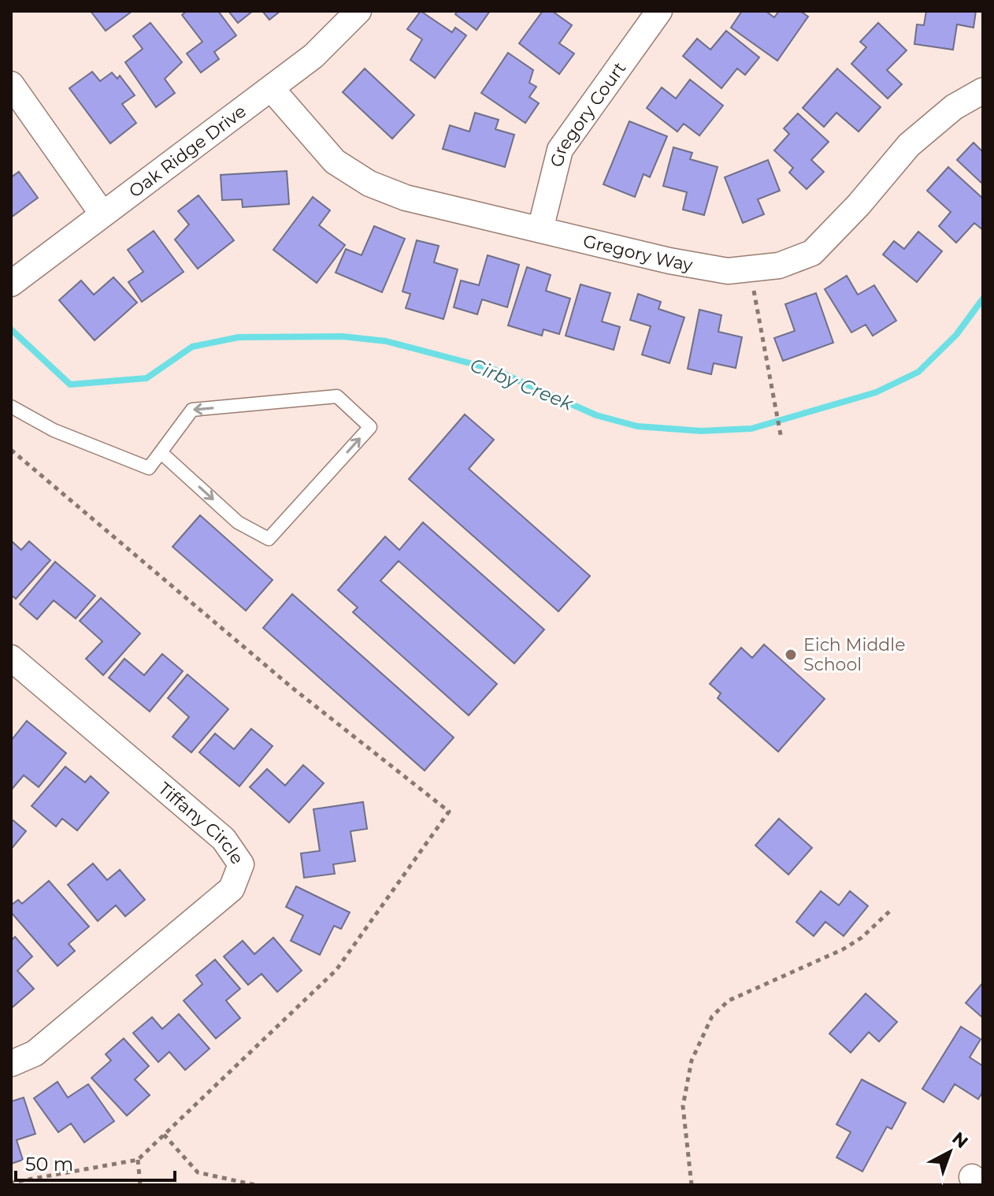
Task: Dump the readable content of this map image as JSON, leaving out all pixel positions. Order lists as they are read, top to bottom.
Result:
{
  "streets": {
    "street": [
      "Gregory Court",
      "Oak Ridge Drive",
      "Gregory Way",
      "Tiffany Circle"
    ]
  },
  "crossings": [
    ["Gregory Court", "Gregory Way"],
    ["Oak Ridge Drive", "Gregory Way"]
  ],
  "water": ["Cirby Creek"],
  "places": ["Eich Middle School"],
  "scale_bar": "50 m",
  "north": "top right"
}
